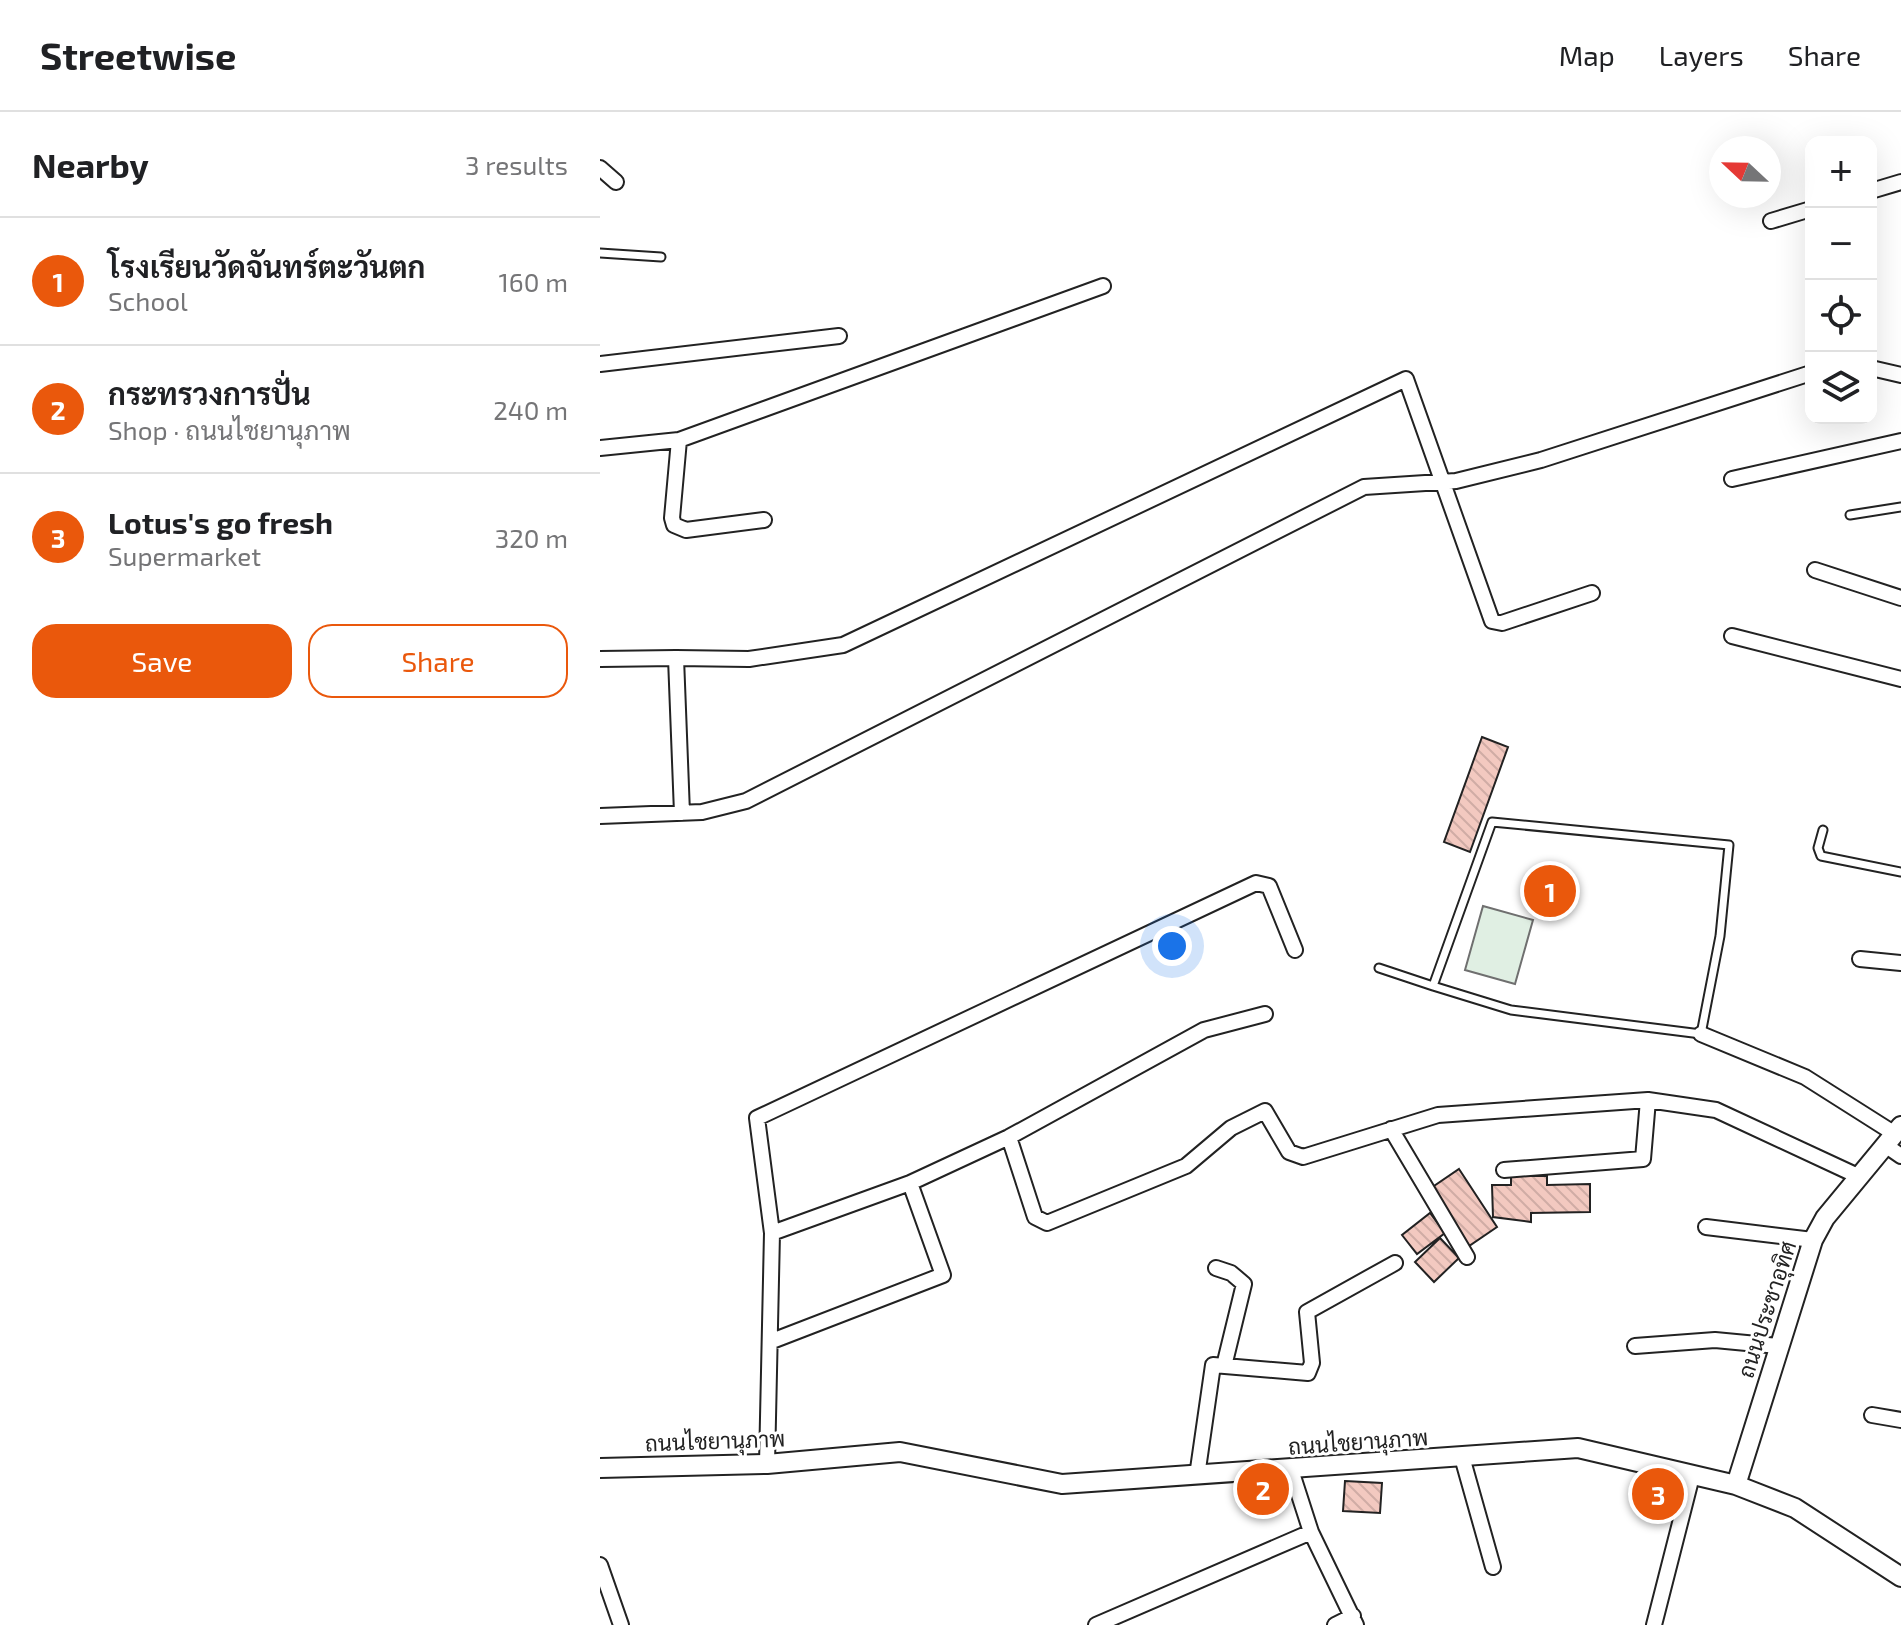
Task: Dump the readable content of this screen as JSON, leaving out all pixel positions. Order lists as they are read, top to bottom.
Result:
{
  "streets": {
    "street": ["ถนนประชาอุทิศ", "ถนนไชยานุภาพ"]
  },
  "crossings": [
    ["ถนนประชาอุทิศ", "ถนนไชยานุภาพ"]
  ],
  "north": "left",
  "page": {
    "header": "Streetwise",
    "nav": ["Map", "Layers", "Share"],
    "heading": ["Nearby", "3 results"],
    "map_buttons": ["+", "−"],
    "list": [
      {
        "mark": "1",
        "name": "โรงเรียนวัดจันทร์ตะวันตก",
        "note": "School",
        "value": "160 m"
      },
      {
        "mark": "2",
        "name": "กระทรวงการปั่น",
        "note": "Shop · ถนนไชยานุภาพ",
        "value": "240 m"
      },
      {
        "mark": "3",
        "name": "Lotus's go fresh",
        "note": "Supermarket",
        "value": "320 m"
      }
    ],
    "buttons": ["Save", "Share"],
    "pins": ["1", "2", "3"]
  }
}
